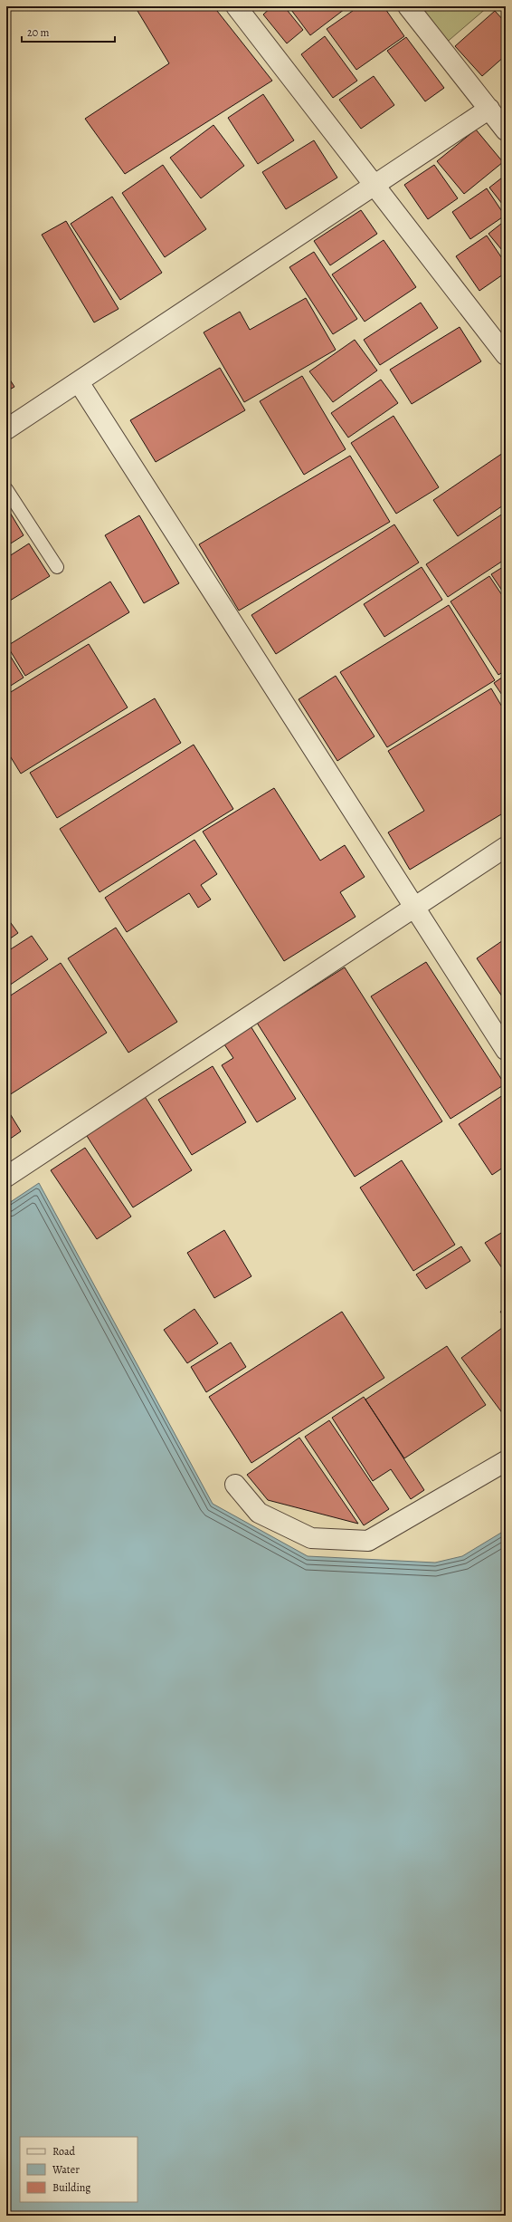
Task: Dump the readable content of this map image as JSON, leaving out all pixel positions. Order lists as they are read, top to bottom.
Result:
{
  "legend": ["Road", "Water", "Building"],
  "scale_bar": "20 m"
}
